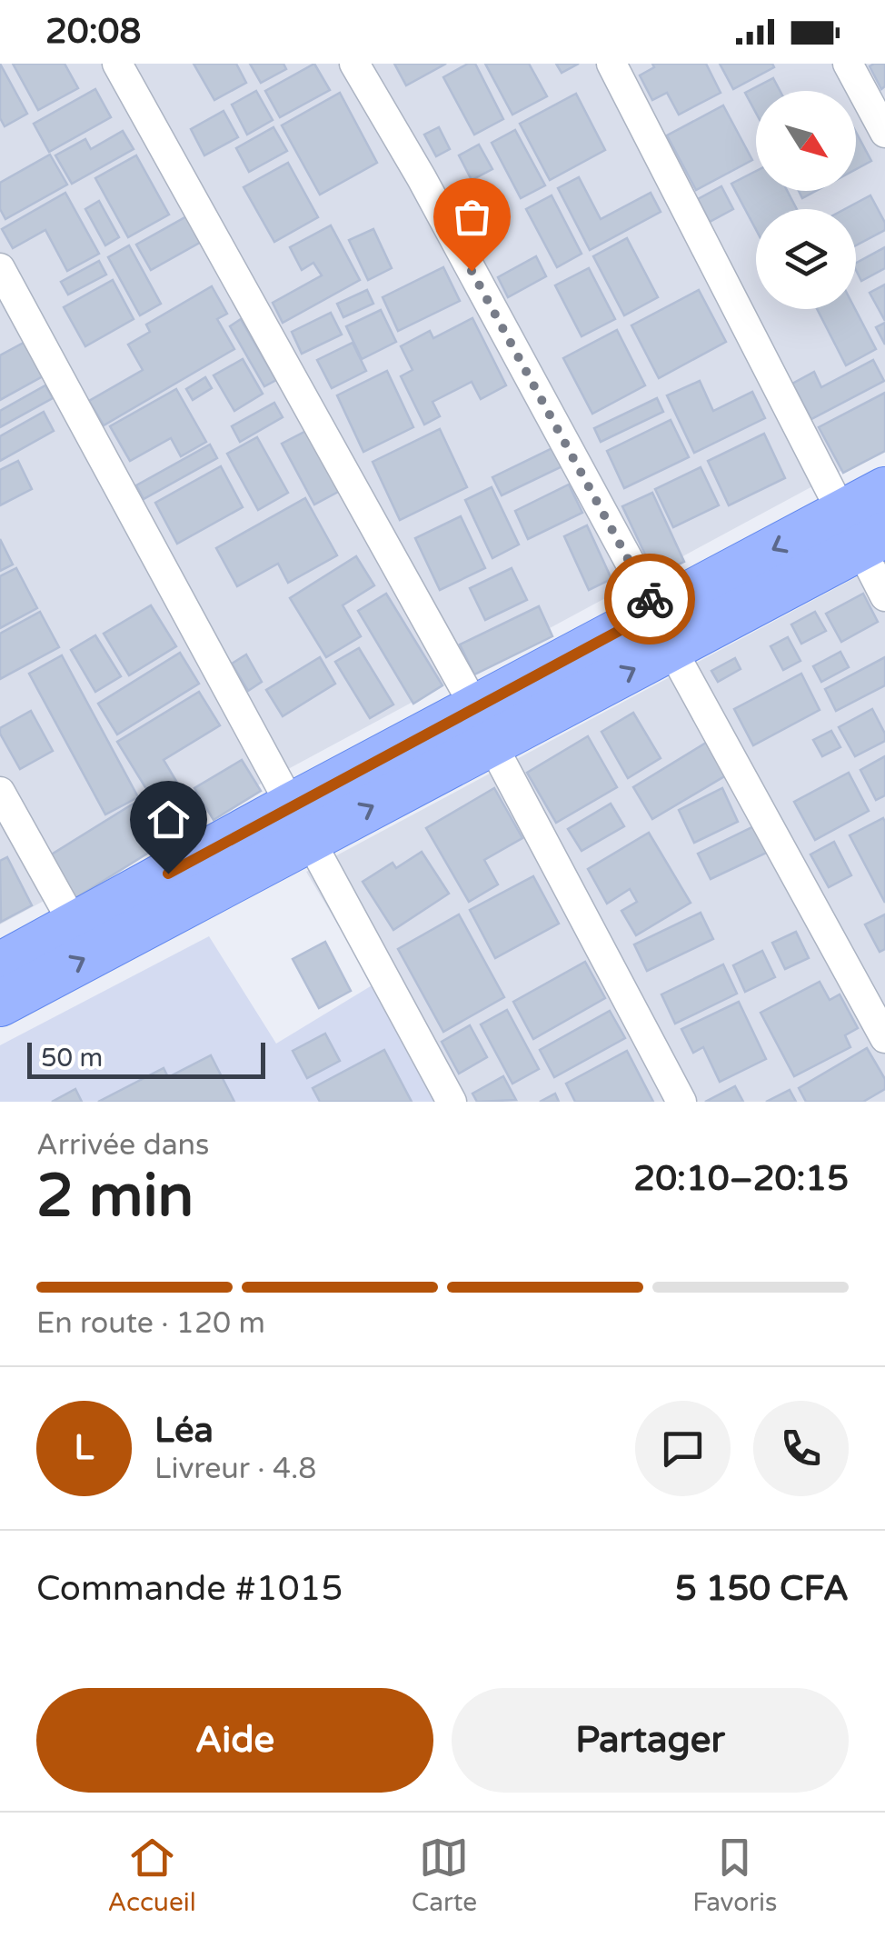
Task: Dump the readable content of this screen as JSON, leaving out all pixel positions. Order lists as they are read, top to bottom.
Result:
{
  "scale_bar": "50 m",
  "north": "bottom right",
  "page": {
    "status": "20:08",
    "scale": "50 m",
    "heading": ["2 min", "Arrivée dans", "20:10–20:15"],
    "panel": [
      "Léa",
      "Livreur · 4.8",
      "Commande #1015",
      "5 150 CFA"
    ],
    "bar": "En route · 120 m",
    "round": "L",
    "buttons": ["Aide", "Partager"],
    "tabs": ["Accueil", "Carte", "Favoris"]
  }
}
